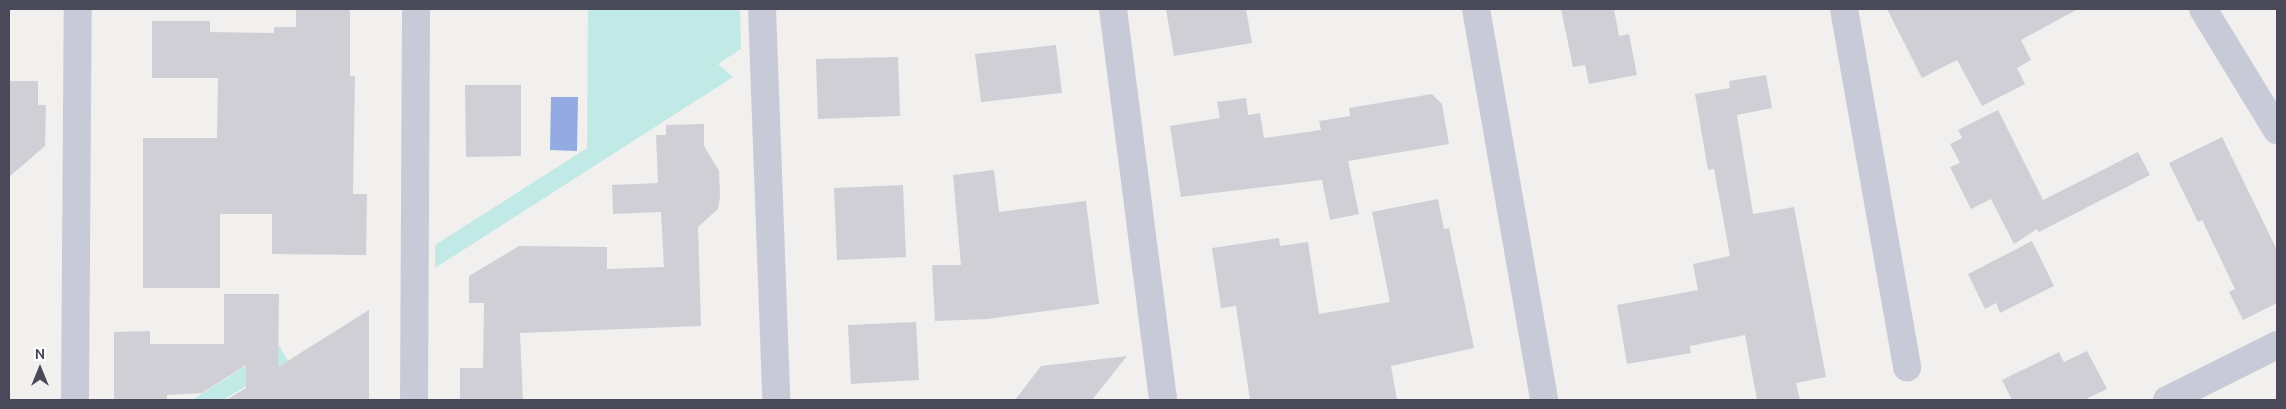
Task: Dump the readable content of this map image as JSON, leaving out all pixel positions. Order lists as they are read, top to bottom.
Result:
{
  "north": "top"
}
